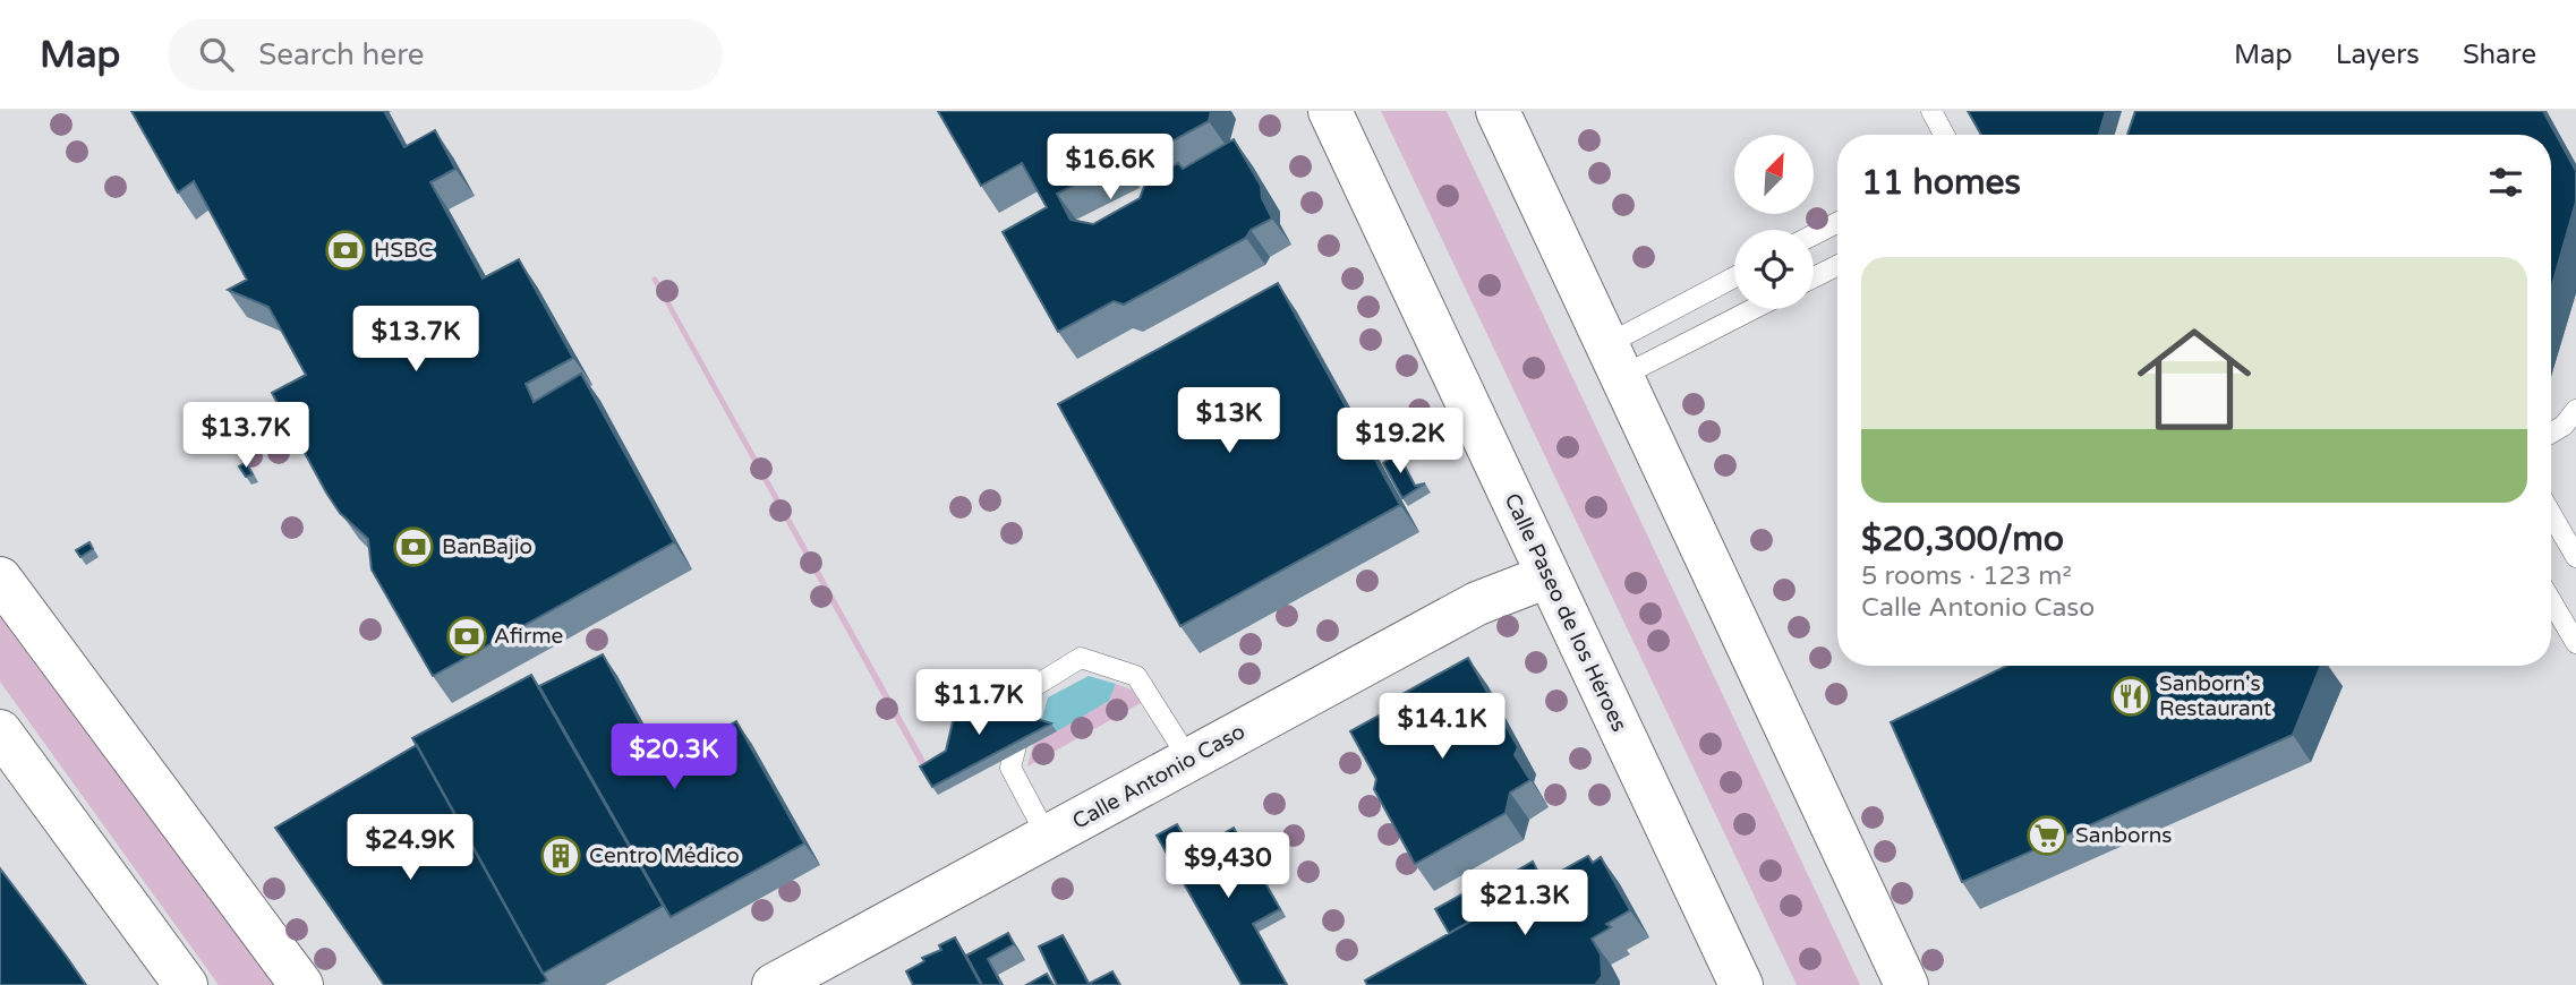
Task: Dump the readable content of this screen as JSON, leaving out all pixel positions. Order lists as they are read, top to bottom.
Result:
{
  "streets": {
    "main road": ["Calle Paseo de los Héroes", "Calle Antonio Caso"]
  },
  "crossings": [
    ["Calle Paseo de los Héroes", "Calle Antonio Caso"]
  ],
  "places": {
    "bank": ["HSBC", "BanBajio", "Afirme"],
    "restaurant": ["Sanborn's Restaurant"],
    "supermarket": ["Sanborns"],
    "building": ["Centro Médico"]
  },
  "north": "top right",
  "page": {
    "header": "Map",
    "search": "Search here",
    "nav": ["Map", "Layers", "Share"],
    "price": [
      "$16.6K",
      "$13.7K",
      "$13K",
      "$13.7K",
      "$19.2K",
      "$11.7K",
      "$14.1K",
      "$20.3K",
      "$24.9K",
      "$9,430",
      "$21.3K"
    ],
    "heading": "11 homes",
    "list": [
      {
        "name": "$20,300/mo",
        "note": "5 rooms · 123 m² · Calle Antonio Caso"
      }
    ]
  }
}
